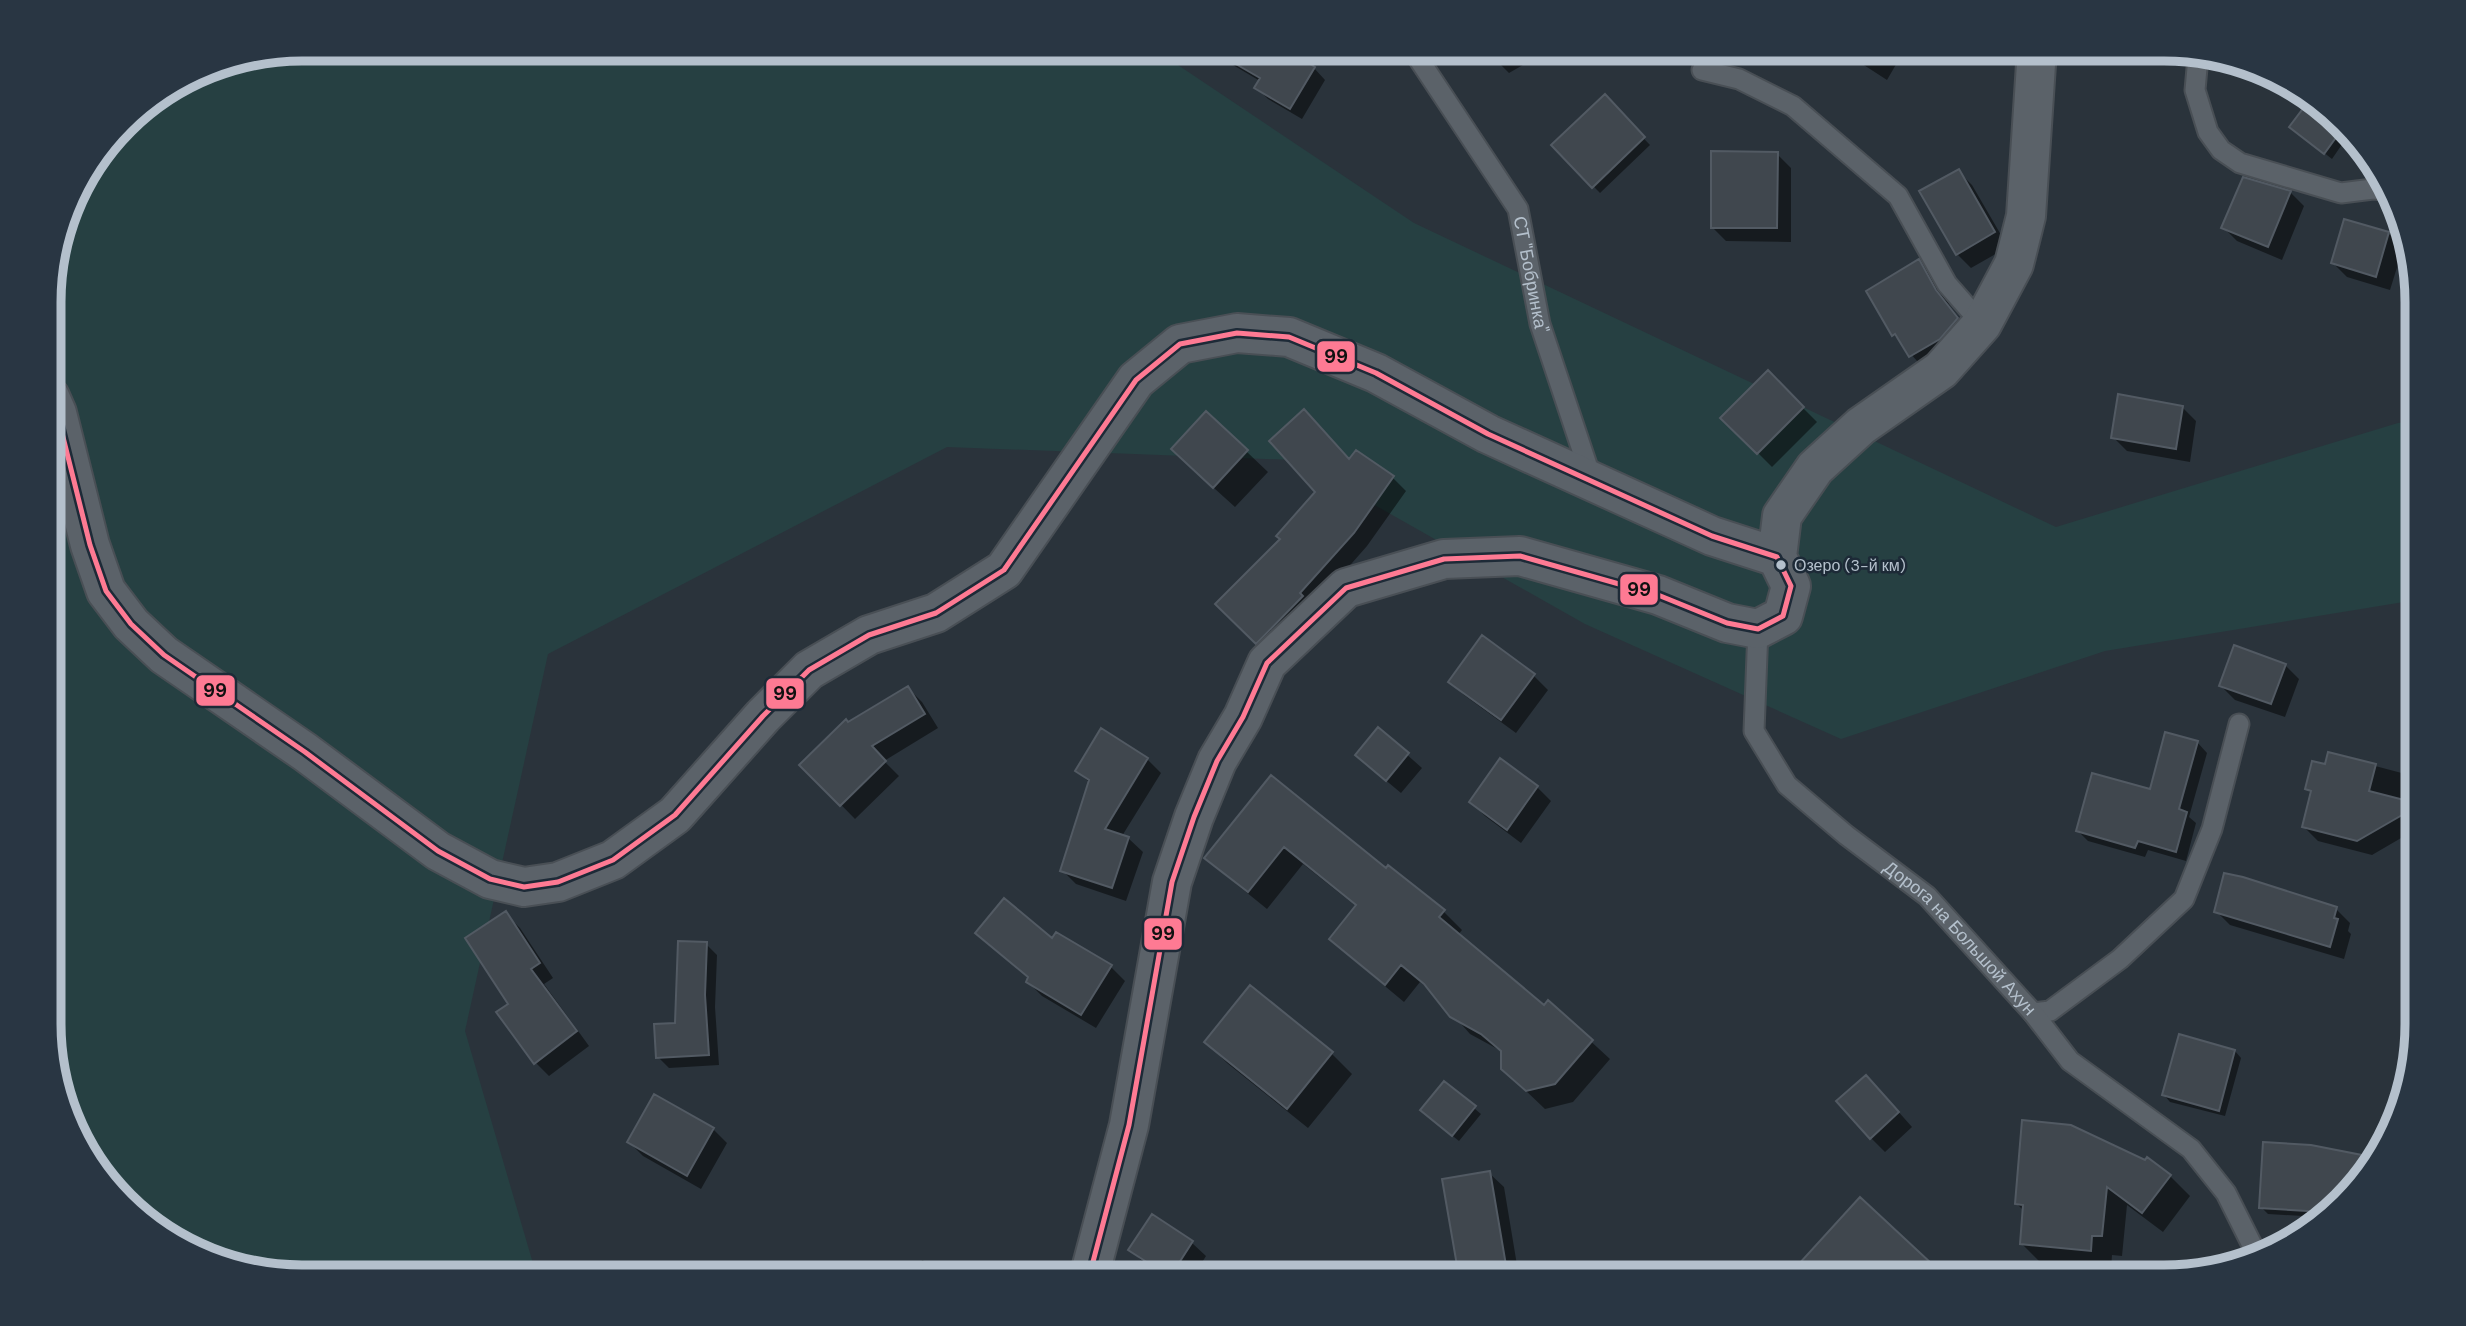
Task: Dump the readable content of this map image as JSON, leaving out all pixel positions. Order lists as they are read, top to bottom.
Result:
{
  "streets": {
    "lane": ["СТ \"Бобринка\"", "Дорога на Большой Ахун"]
  },
  "places": ["Озеро (3-й км)"],
  "lines": ["transit line 99"]
}
